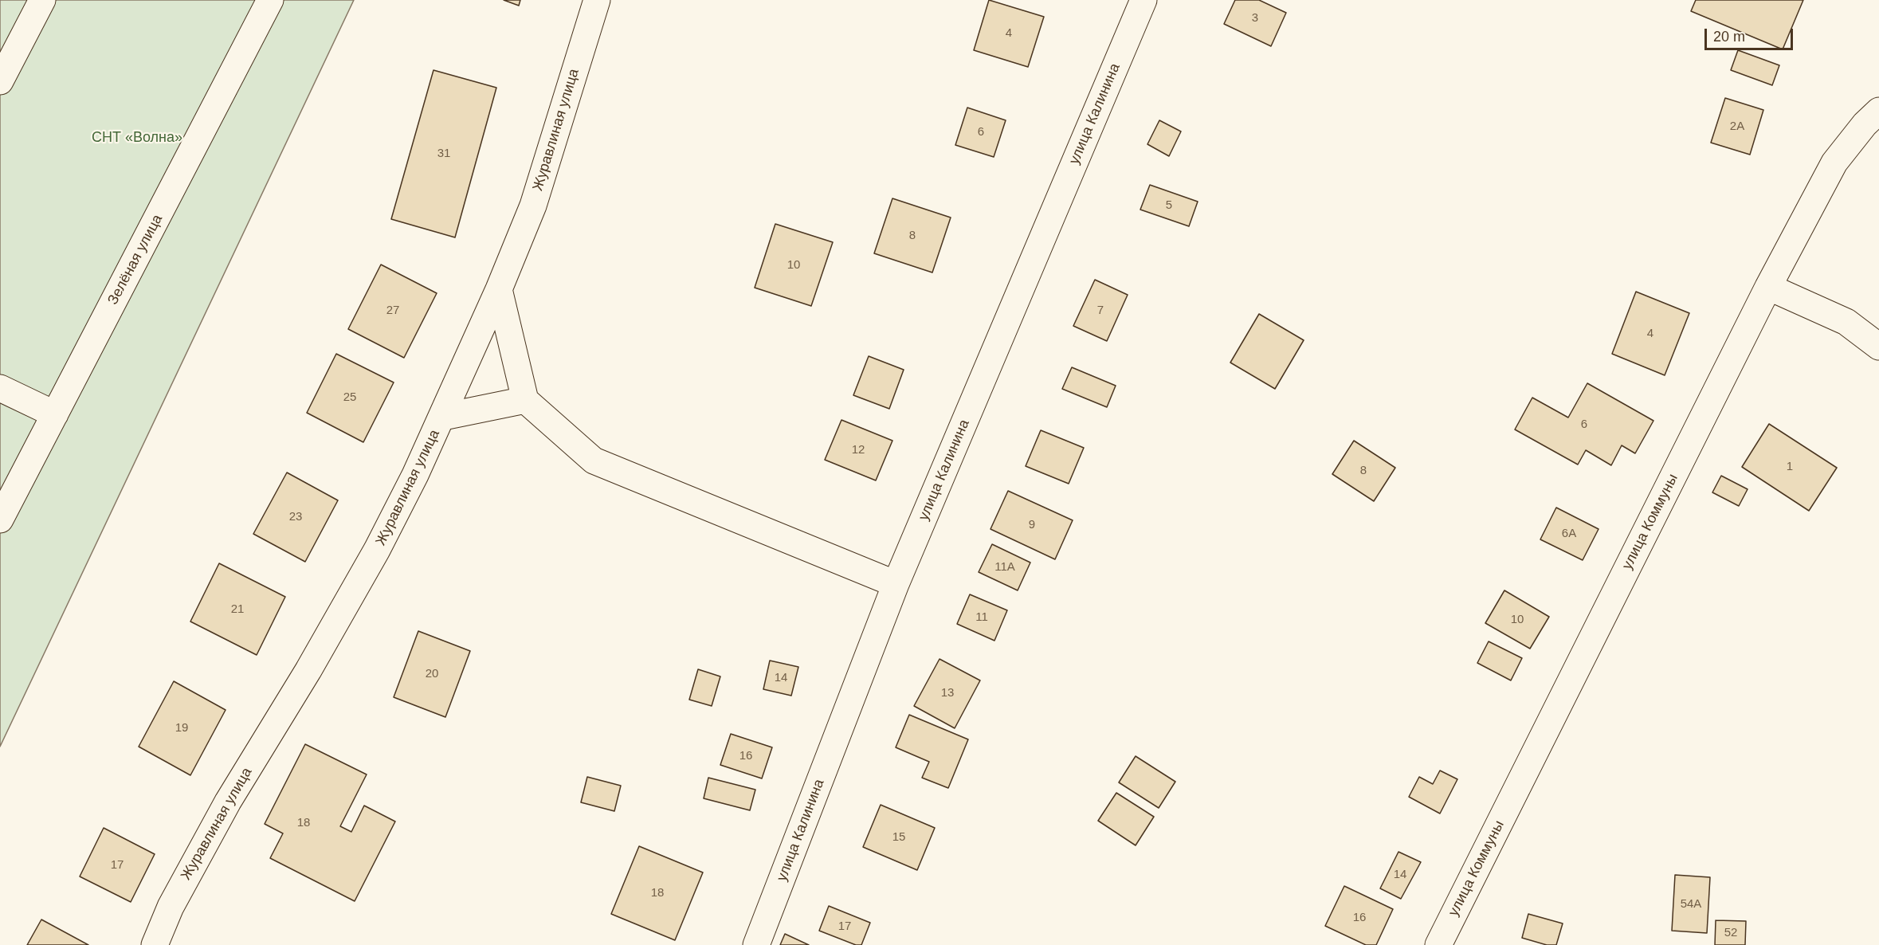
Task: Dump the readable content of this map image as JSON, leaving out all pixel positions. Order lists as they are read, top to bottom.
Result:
{
  "streets": {
    "street": [
      "улица Калинина",
      "Журавлиная улица",
      "Зелёная улица",
      "улица Коммуны"
    ]
  },
  "parks": ["СНТ «Волна»"],
  "house_numbers": [
    "3",
    "4",
    "2А",
    "6",
    "31",
    "5",
    "8",
    "10",
    "27",
    "7",
    "4",
    "25",
    "6",
    "12",
    "1",
    "8",
    "23",
    "9",
    "6А",
    "11А",
    "21",
    "11",
    "10",
    "20",
    "14",
    "13",
    "19",
    "16",
    "18",
    "15",
    "17",
    "14",
    "18",
    "54А",
    "16",
    "17",
    "52"
  ],
  "scale_bar": "20 m"
}
